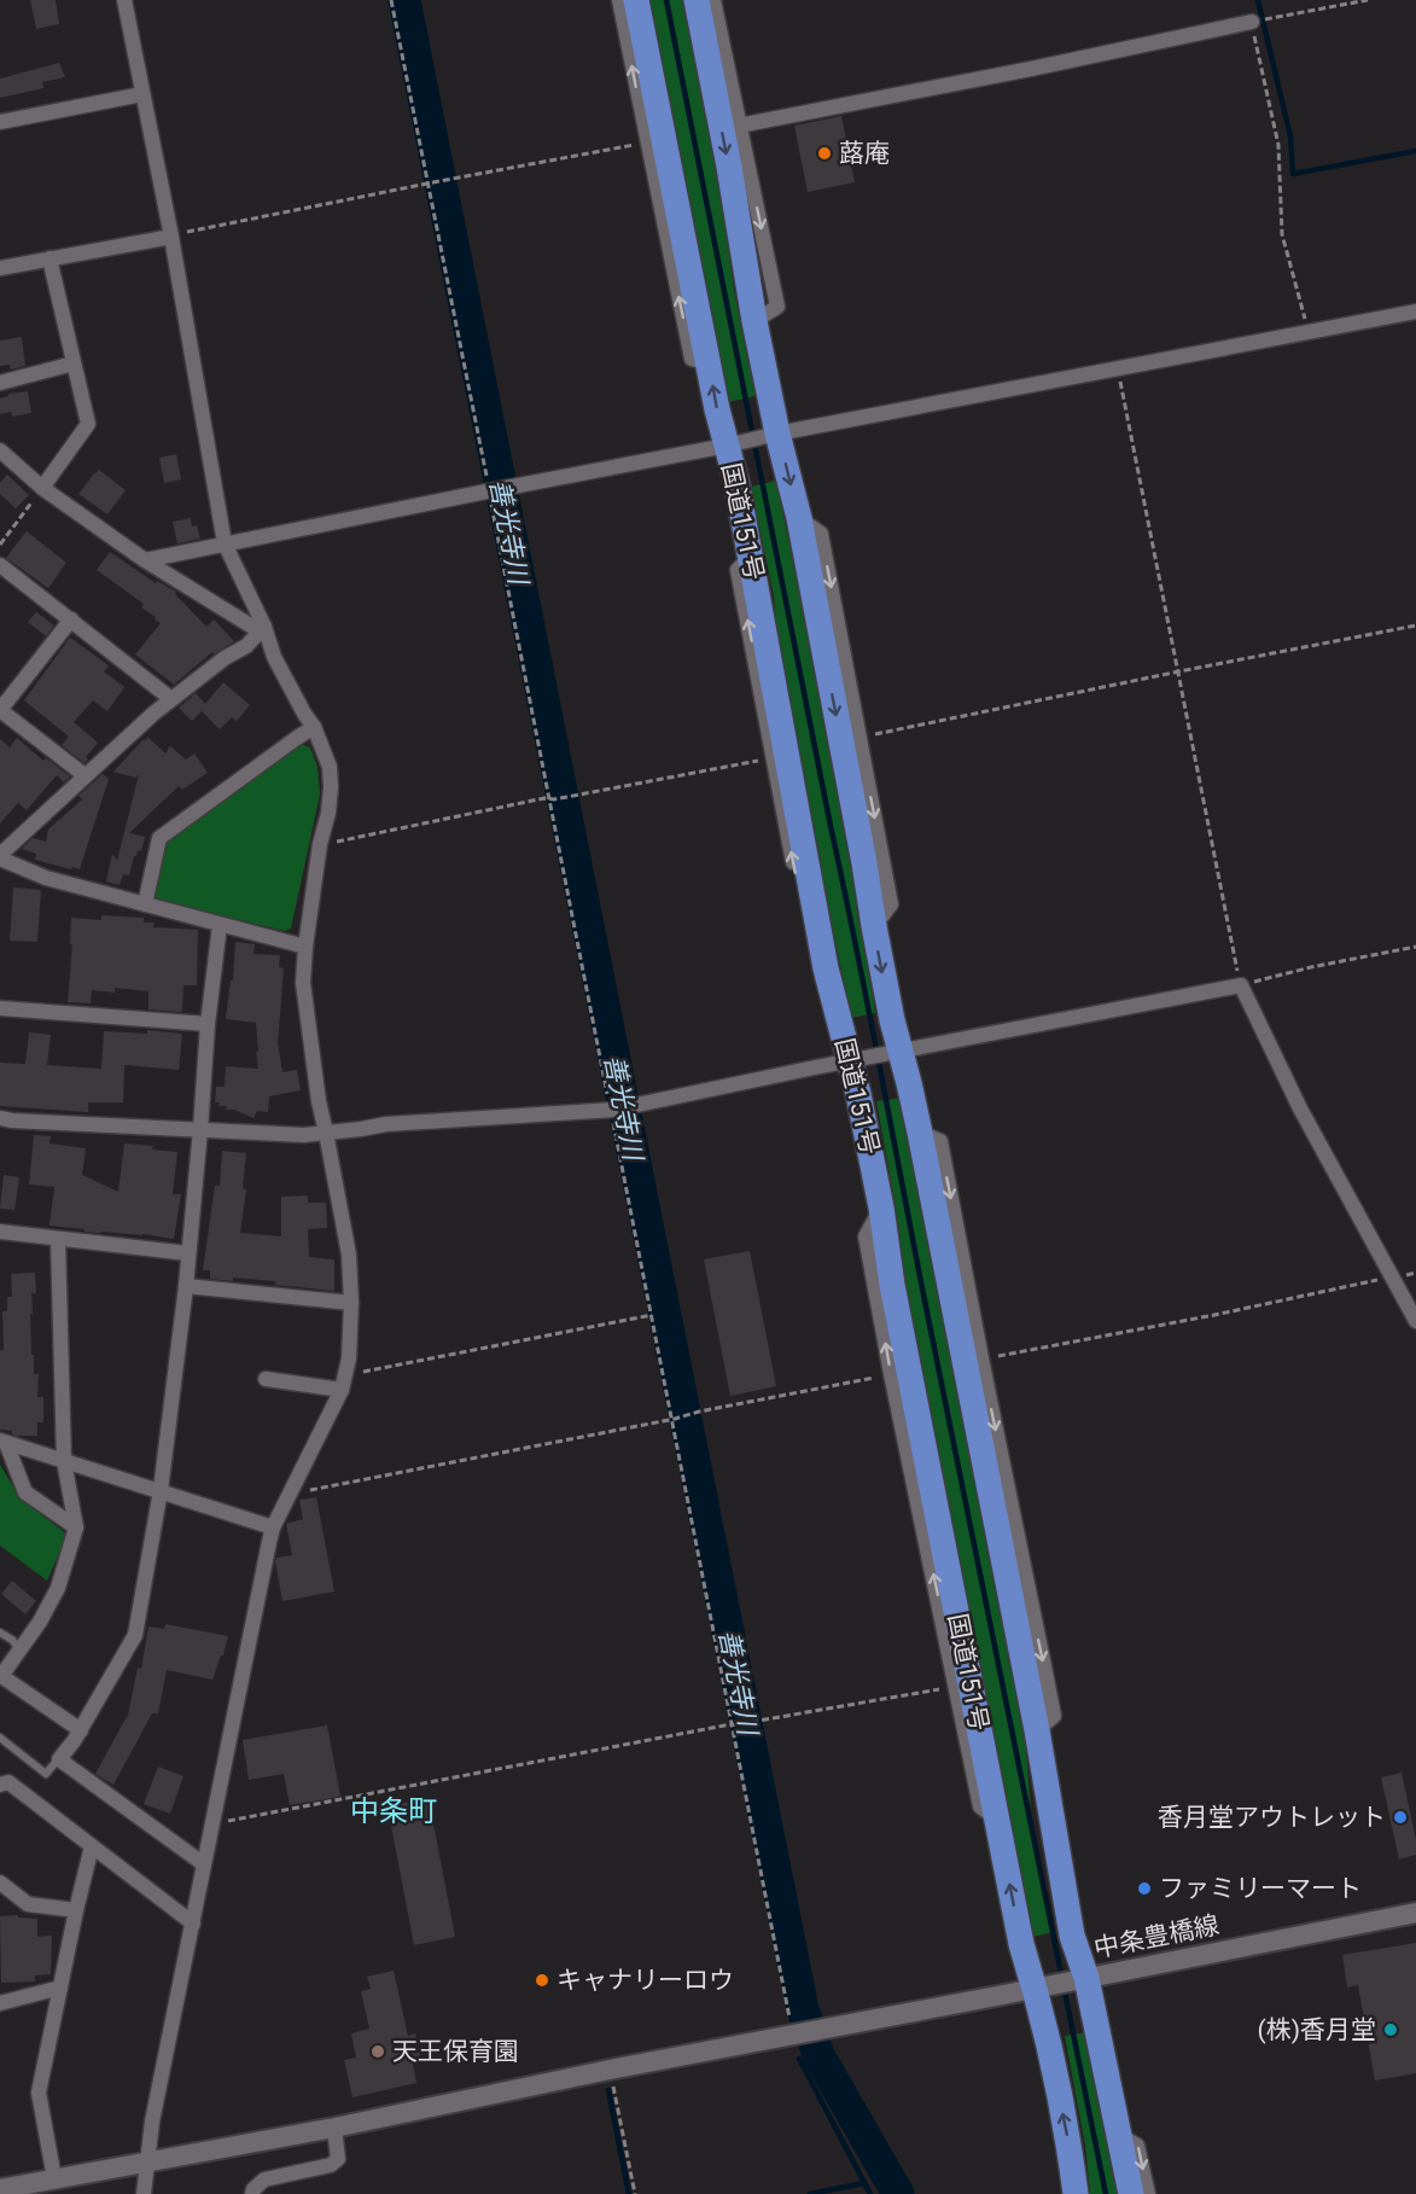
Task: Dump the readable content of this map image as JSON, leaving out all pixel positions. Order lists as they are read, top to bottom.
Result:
{
  "streets": {
    "highway": ["国道151号"],
    "street": ["中条豊橋線"]
  },
  "crossings": [
    ["国道151号", "中条豊橋線"]
  ],
  "districts": ["中条町"],
  "water": ["善光寺川"],
  "places": [
    "蕗庵",
    "香月堂アウトレット",
    "ファミリーマート",
    "キャナリーロウ",
    "(株)香月堂",
    "天王保育園"
  ]
}
